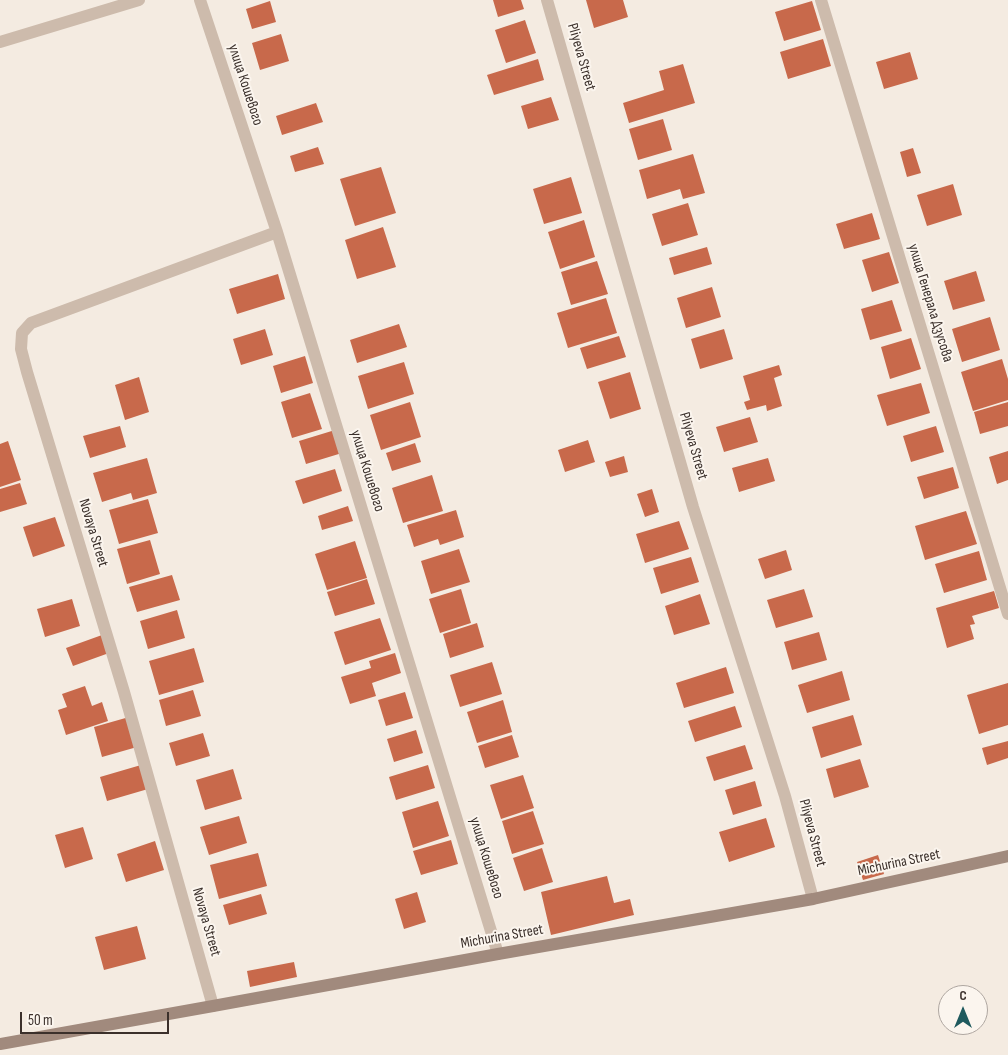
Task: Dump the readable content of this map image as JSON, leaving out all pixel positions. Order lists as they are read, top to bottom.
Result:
{
  "streets": {
    "street": [
      "Pliyeva Street",
      "улица Кошевого",
      "улица Генерала Дзусова",
      "Novaya Street",
      "Michurina Street"
    ]
  },
  "crossings": [
    ["Pliyeva Street", "Michurina Street"],
    ["улица Кошевого", "Novaya Street"],
    ["улица Кошевого", "Michurina Street"],
    ["Novaya Street", "Michurina Street"]
  ],
  "scale_bar": "50 m",
  "north": "top"
}
